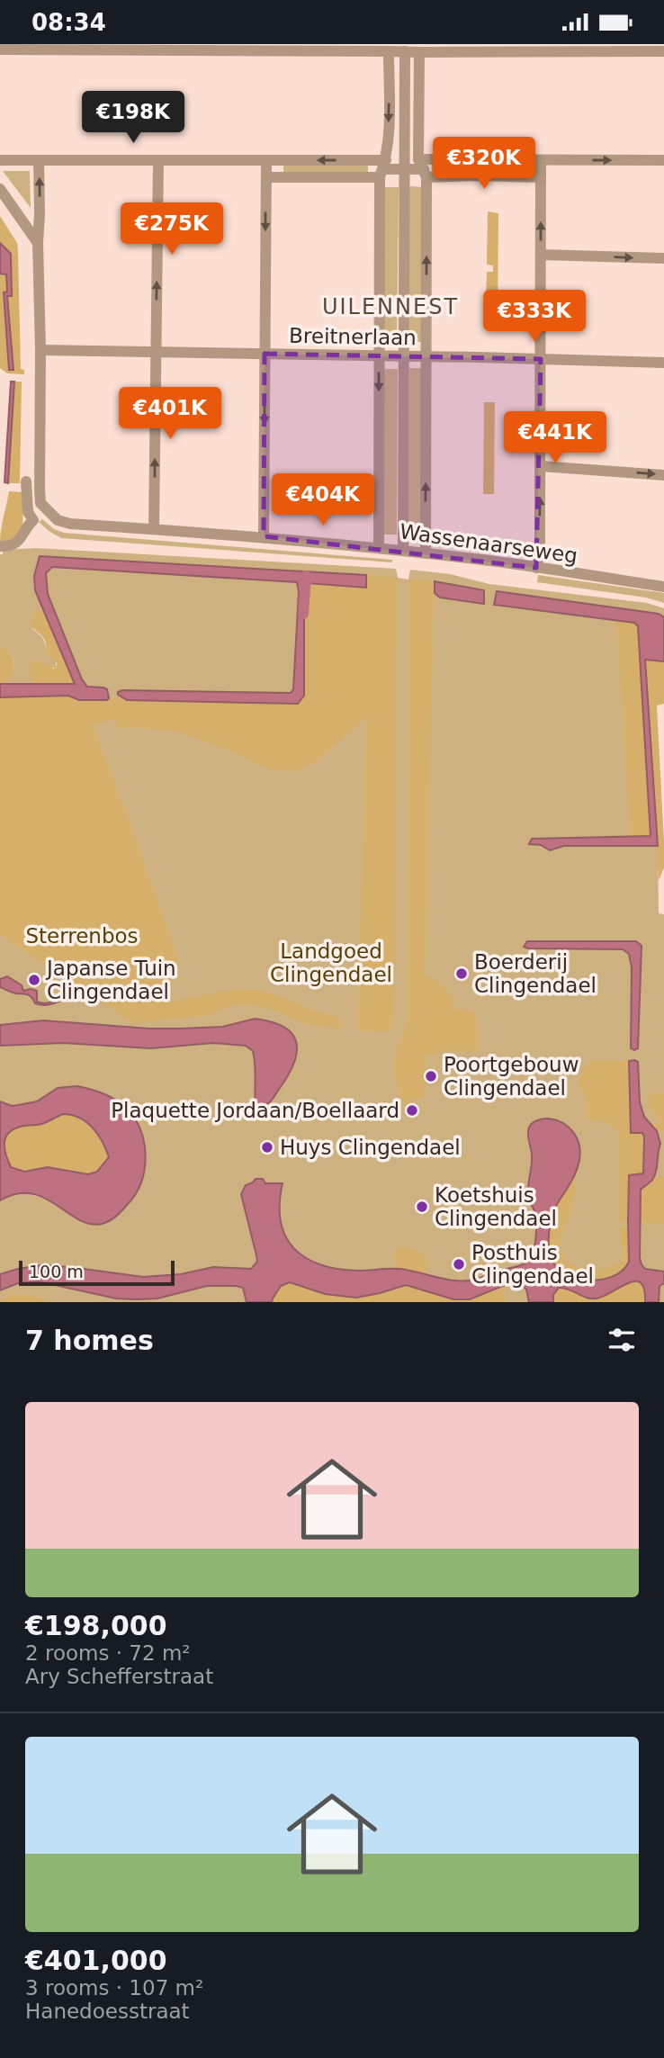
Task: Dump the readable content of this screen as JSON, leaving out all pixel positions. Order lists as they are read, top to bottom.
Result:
{
  "streets": {
    "street": ["Breitnerlaan", "Wassenaarseweg"]
  },
  "districts": ["UILENNEST"],
  "parks": ["Sterrenbos", "Landgoed Clingendael"],
  "places": [
    "Boerderij Clingendael",
    "Japanse Tuin Clingendael",
    "Poortgebouw Clingendael",
    "Plaquette Jordaan/Boellaard",
    "Huys Clingendael",
    "Koetshuis Clingendael",
    "Posthuis Clingendael"
  ],
  "scale_bar": "100 m",
  "page": {
    "status": "08:34",
    "price": [
      "€198K",
      "€320K",
      "€275K",
      "€333K",
      "€401K",
      "€441K",
      "€404K"
    ],
    "scale": "100 m",
    "heading": "7 homes",
    "list": [
      {
        "name": "€198,000",
        "note": "2 rooms · 72 m² · Ary Schefferstraat"
      },
      {
        "name": "€401,000",
        "note": "3 rooms · 107 m² · Hanedoesstraat"
      }
    ]
  }
}
